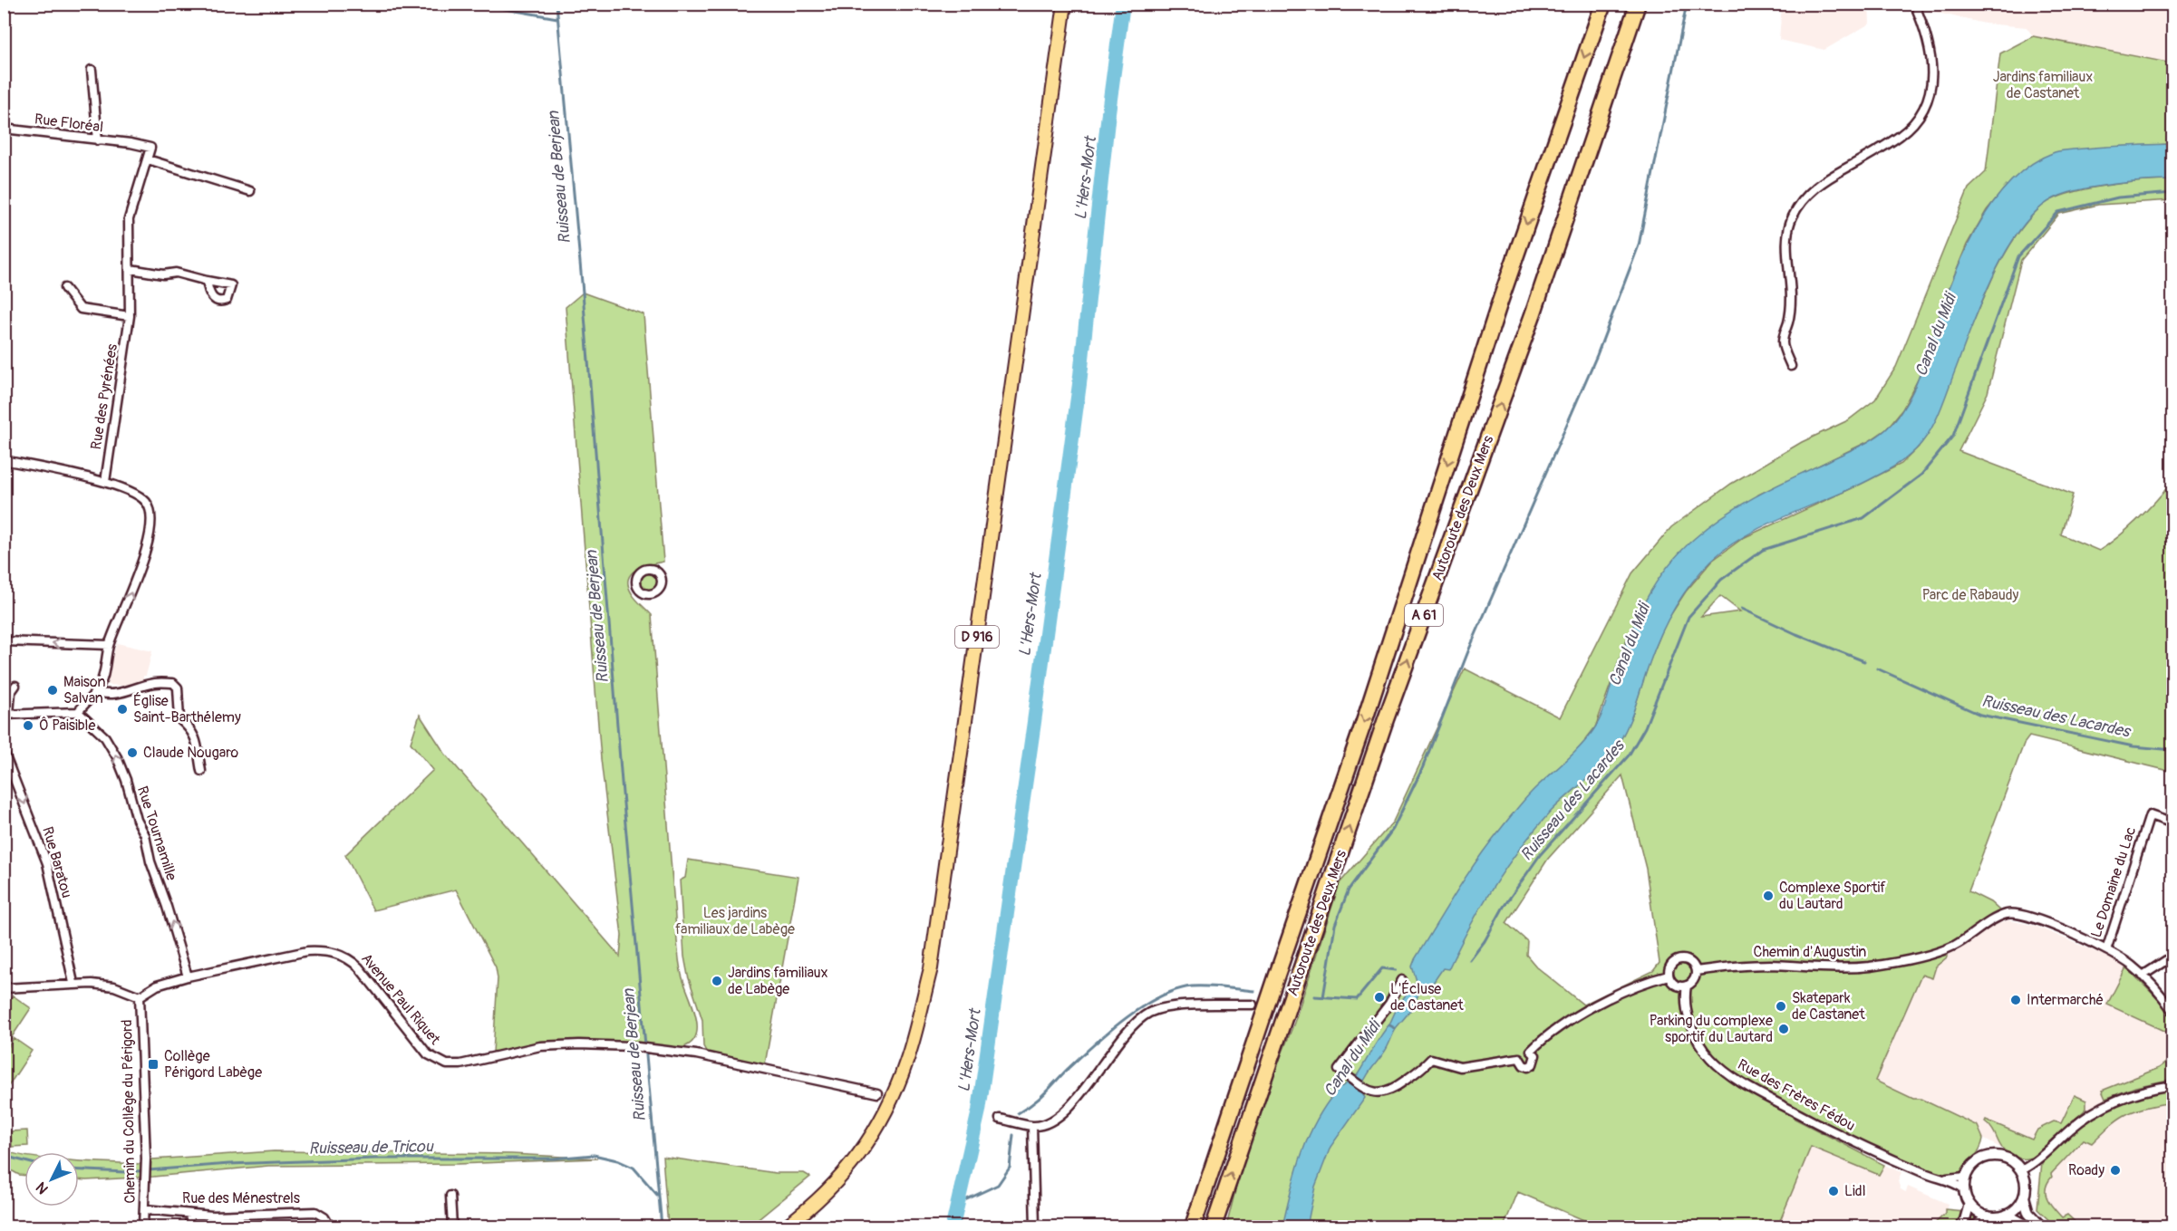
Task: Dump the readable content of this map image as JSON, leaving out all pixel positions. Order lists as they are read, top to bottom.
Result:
{
  "streets": {
    "highway": ["Autoroute des Deux Mers", "A 61"],
    "main road": ["D 916"],
    "street": [
      "Rue Floréal",
      "Rue des Pyrénées",
      "Rue Tournamille",
      "Rue Baratou",
      "Le Domaine du Lac",
      "Chemin d'Augustin",
      "Avenue Paul Riquet",
      "Rue des Frères Fédou",
      "Chemin du Collège du Périgord",
      "Rue des Ménestrels"
    ]
  },
  "crossings": [
    ["Rue Floréal", "Rue des Pyrénées"],
    ["Rue Tournamille", "Avenue Paul Riquet"],
    ["Le Domaine du Lac", "Chemin d'Augustin"],
    ["Chemin d'Augustin", "Rue des Frères Fédou"],
    ["Avenue Paul Riquet", "Chemin du Collège du Périgord"],
    ["Chemin du Collège du Périgord", "Rue des Ménestrels"]
  ],
  "one_way": ["Rue Tournamille", "Rue Baratou"],
  "water": [
    "Ruisseau de Berjean",
    "L'Hers-Mort",
    "Canal du Midi",
    "Ruisseau des Lacardes",
    "Ruisseau de Tricou"
  ],
  "parks": ["Jardins familiaux de Castanet", "Parc de Rabaudy", "Les jardins familiaux de Labège"],
  "places": {
    "other": [
      "Maison Salvan",
      "Église Saint-Barthélemy",
      "Ô Paisible",
      "Claude Nougaro",
      "Complexe Sportif du Lautard",
      "Jardins familiaux de Labège",
      "L'Écluse de Castanet",
      "Intermarché",
      "Skatepark de Castanet",
      "Parking du complexe sportif du Lautard",
      "Roady",
      "Lidl"
    ],
    "transit": ["Collège Périgord Labège"]
  },
  "north": "bottom left"
}
